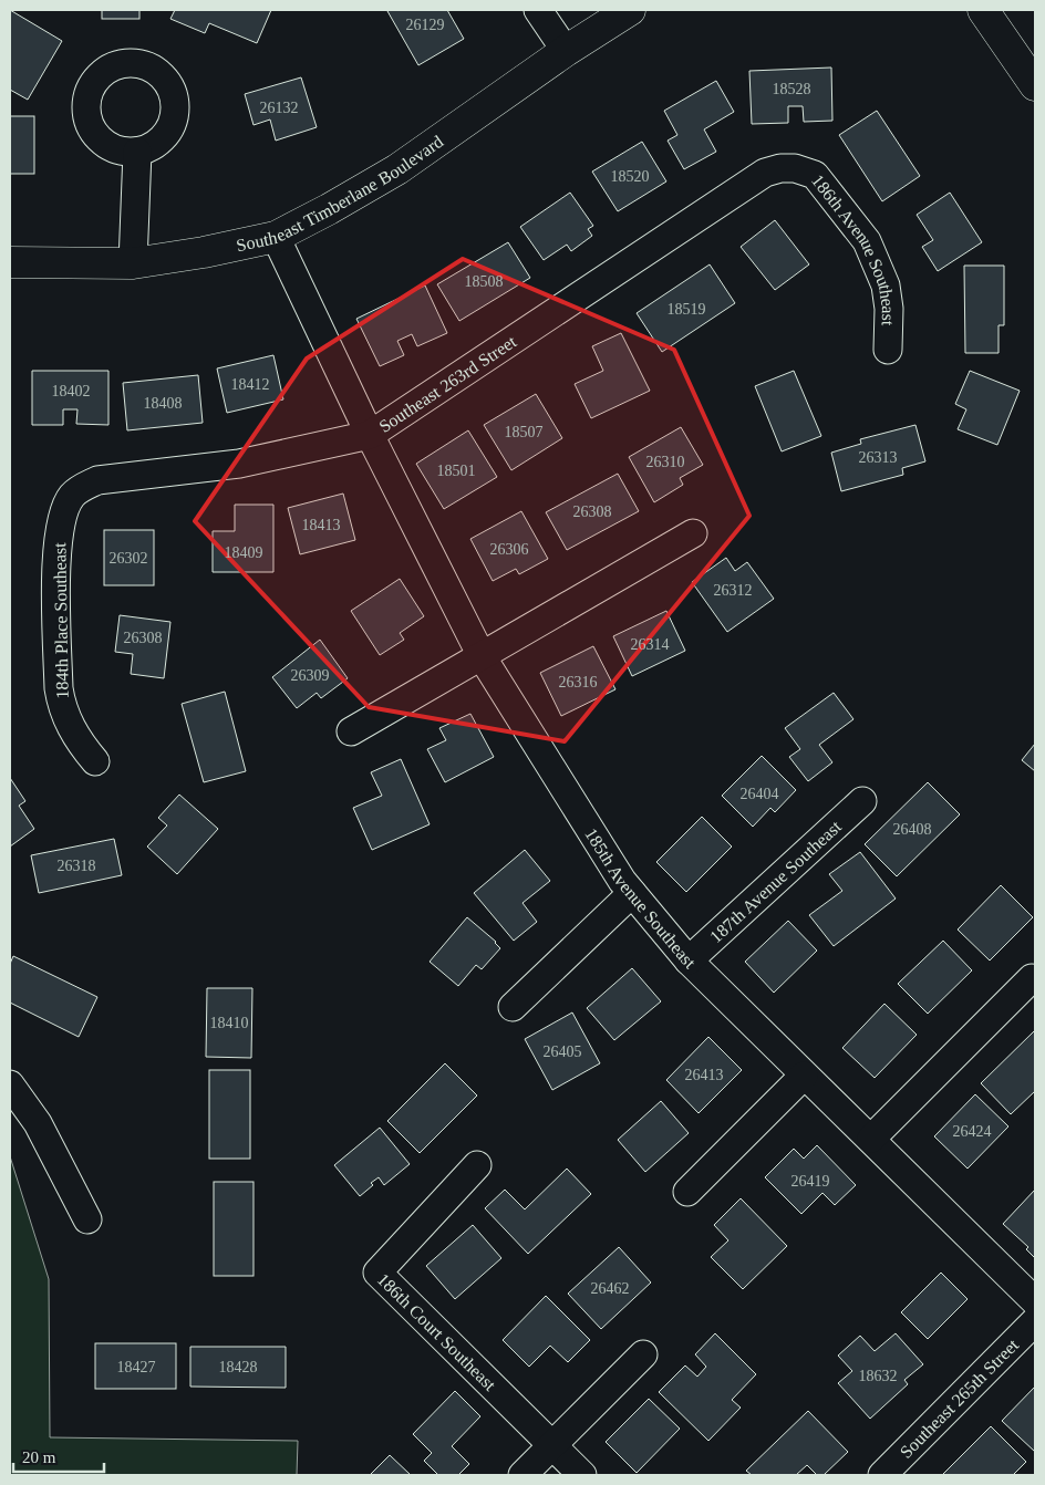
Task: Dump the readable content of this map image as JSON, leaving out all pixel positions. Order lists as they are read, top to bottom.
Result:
{
  "streets": {
    "street": [
      "Southeast Timberlane Boulevard",
      "186th Avenue Southeast",
      "Southeast 263rd Street",
      "184th Place Southeast",
      "187th Avenue Southeast",
      "185th Avenue Southeast",
      "186th Court Southeast",
      "Southeast 265th Street"
    ]
  },
  "crossings": [
    ["Southeast Timberlane Boulevard", "185th Avenue Southeast"],
    ["186th Avenue Southeast", "Southeast 263rd Street"],
    ["Southeast 263rd Street", "184th Place Southeast"],
    ["Southeast 263rd Street", "185th Avenue Southeast"],
    ["187th Avenue Southeast", "185th Avenue Southeast"]
  ],
  "house_numbers": [
    "26129",
    "18528",
    "26132",
    "18520",
    "18508",
    "18519",
    "18412",
    "18402",
    "18408",
    "18507",
    "26313",
    "26310",
    "18501",
    "26308",
    "18413",
    "26306",
    "18409",
    "26302",
    "26312",
    "26308",
    "26314",
    "26309",
    "26316",
    "26404",
    "26408",
    "26318",
    "18410",
    "26405",
    "26413",
    "26424",
    "26419",
    "26462",
    "18427",
    "18428",
    "18632"
  ],
  "scale_bar": "20 m"
}
